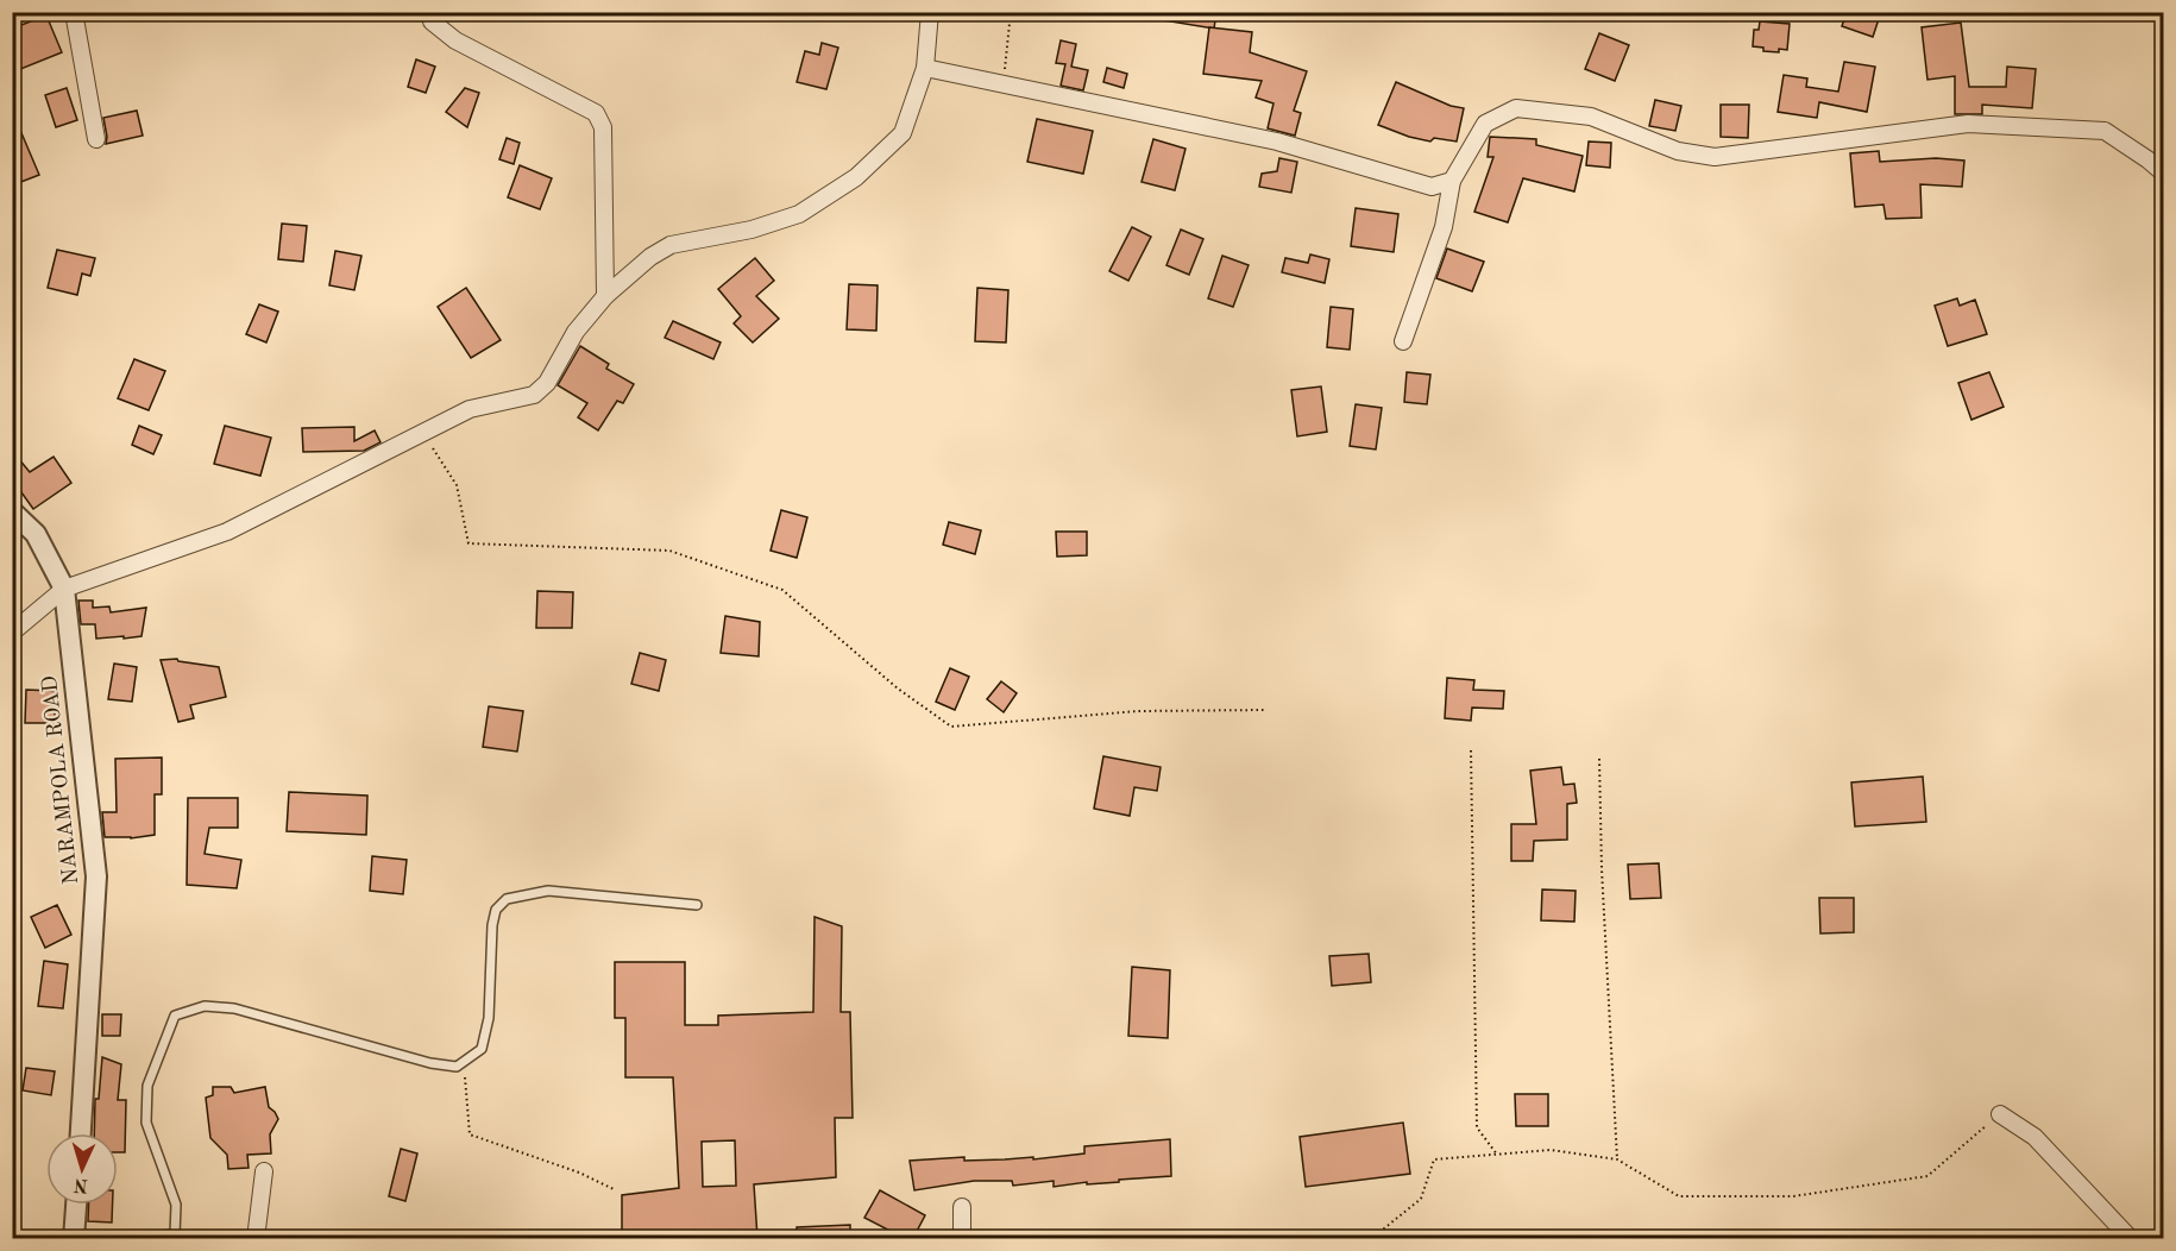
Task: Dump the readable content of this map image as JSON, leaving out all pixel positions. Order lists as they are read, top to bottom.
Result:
{
  "streets": {
    "street": ["NARAMPOLA ROAD"]
  },
  "north": "bottom"
}
